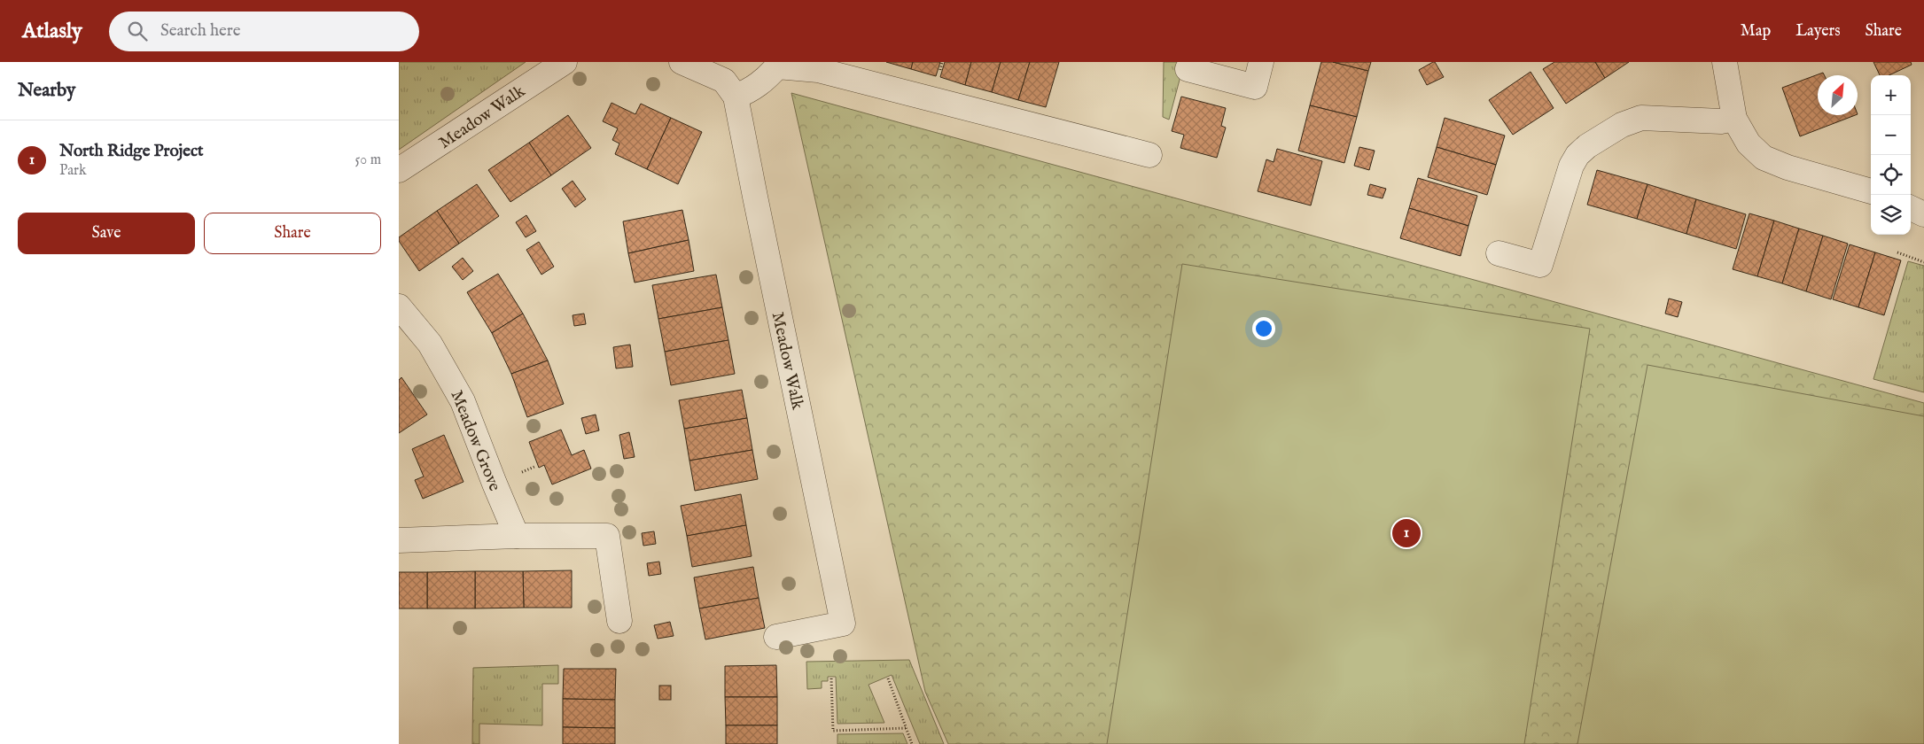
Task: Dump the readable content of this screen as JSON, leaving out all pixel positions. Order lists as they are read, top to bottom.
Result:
{
  "streets": {
    "street": ["Meadow Walk", "Meadow Grove"]
  },
  "north": "top right",
  "page": {
    "header": "Atlasly",
    "search": "Search here",
    "nav": ["Map", "Layers", "Share"],
    "heading": "Nearby",
    "map_buttons": ["+", "−"],
    "list": [
      {
        "mark": "1",
        "name": "North Ridge Project",
        "note": "Park",
        "value": "50 m"
      }
    ],
    "buttons": ["Save", "Share"],
    "pins": "1"
  }
}
